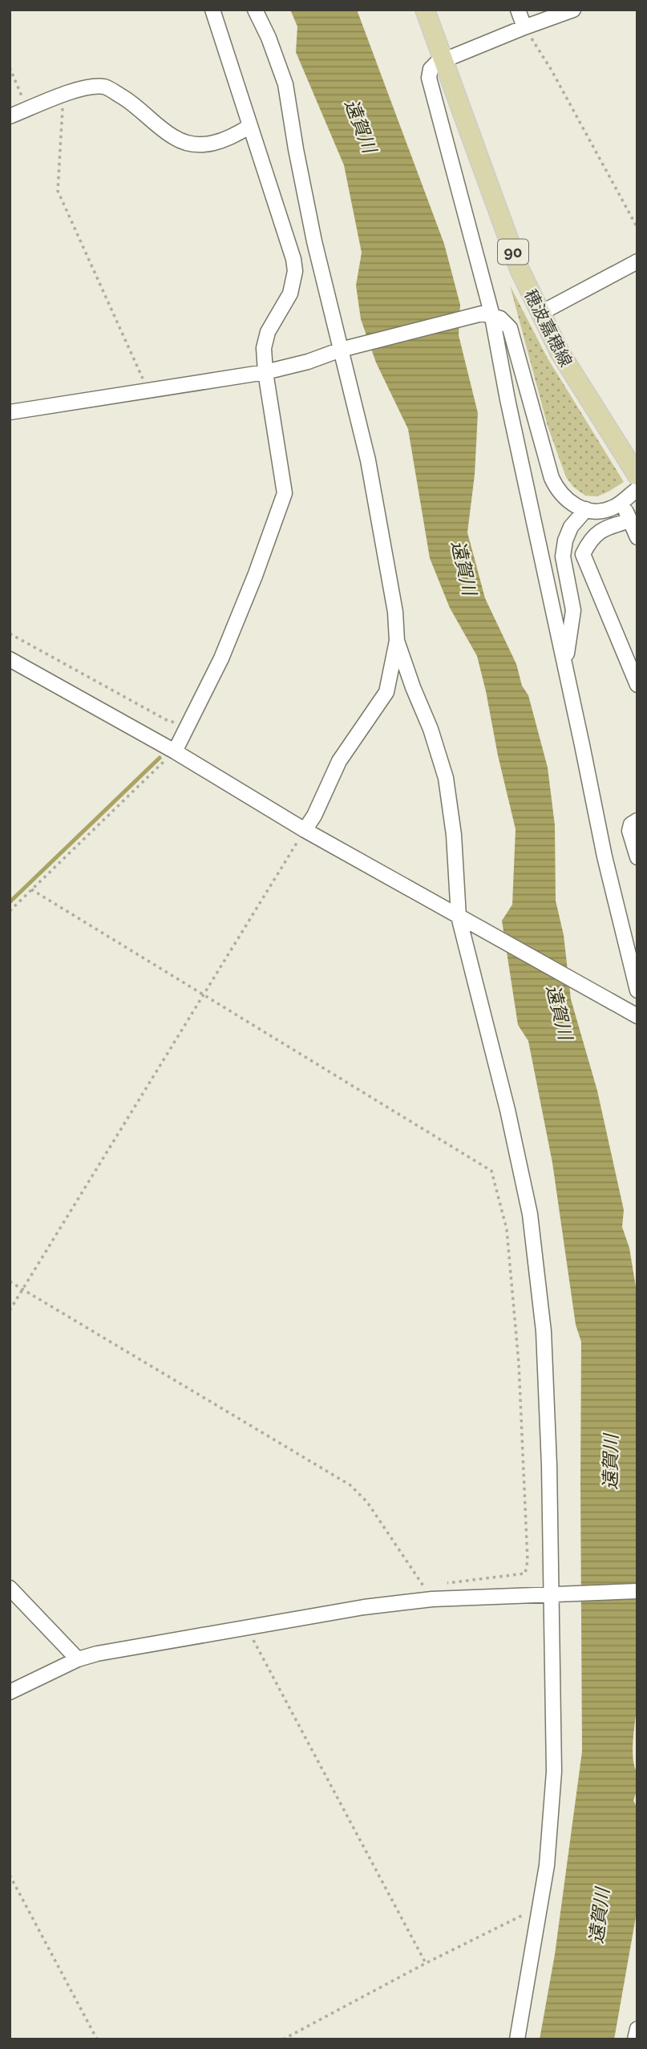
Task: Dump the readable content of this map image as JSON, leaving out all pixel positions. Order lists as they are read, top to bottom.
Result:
{
  "streets": {
    "main road": ["90", "穂波嘉穂線"]
  },
  "water": ["遠賀川"]
}
